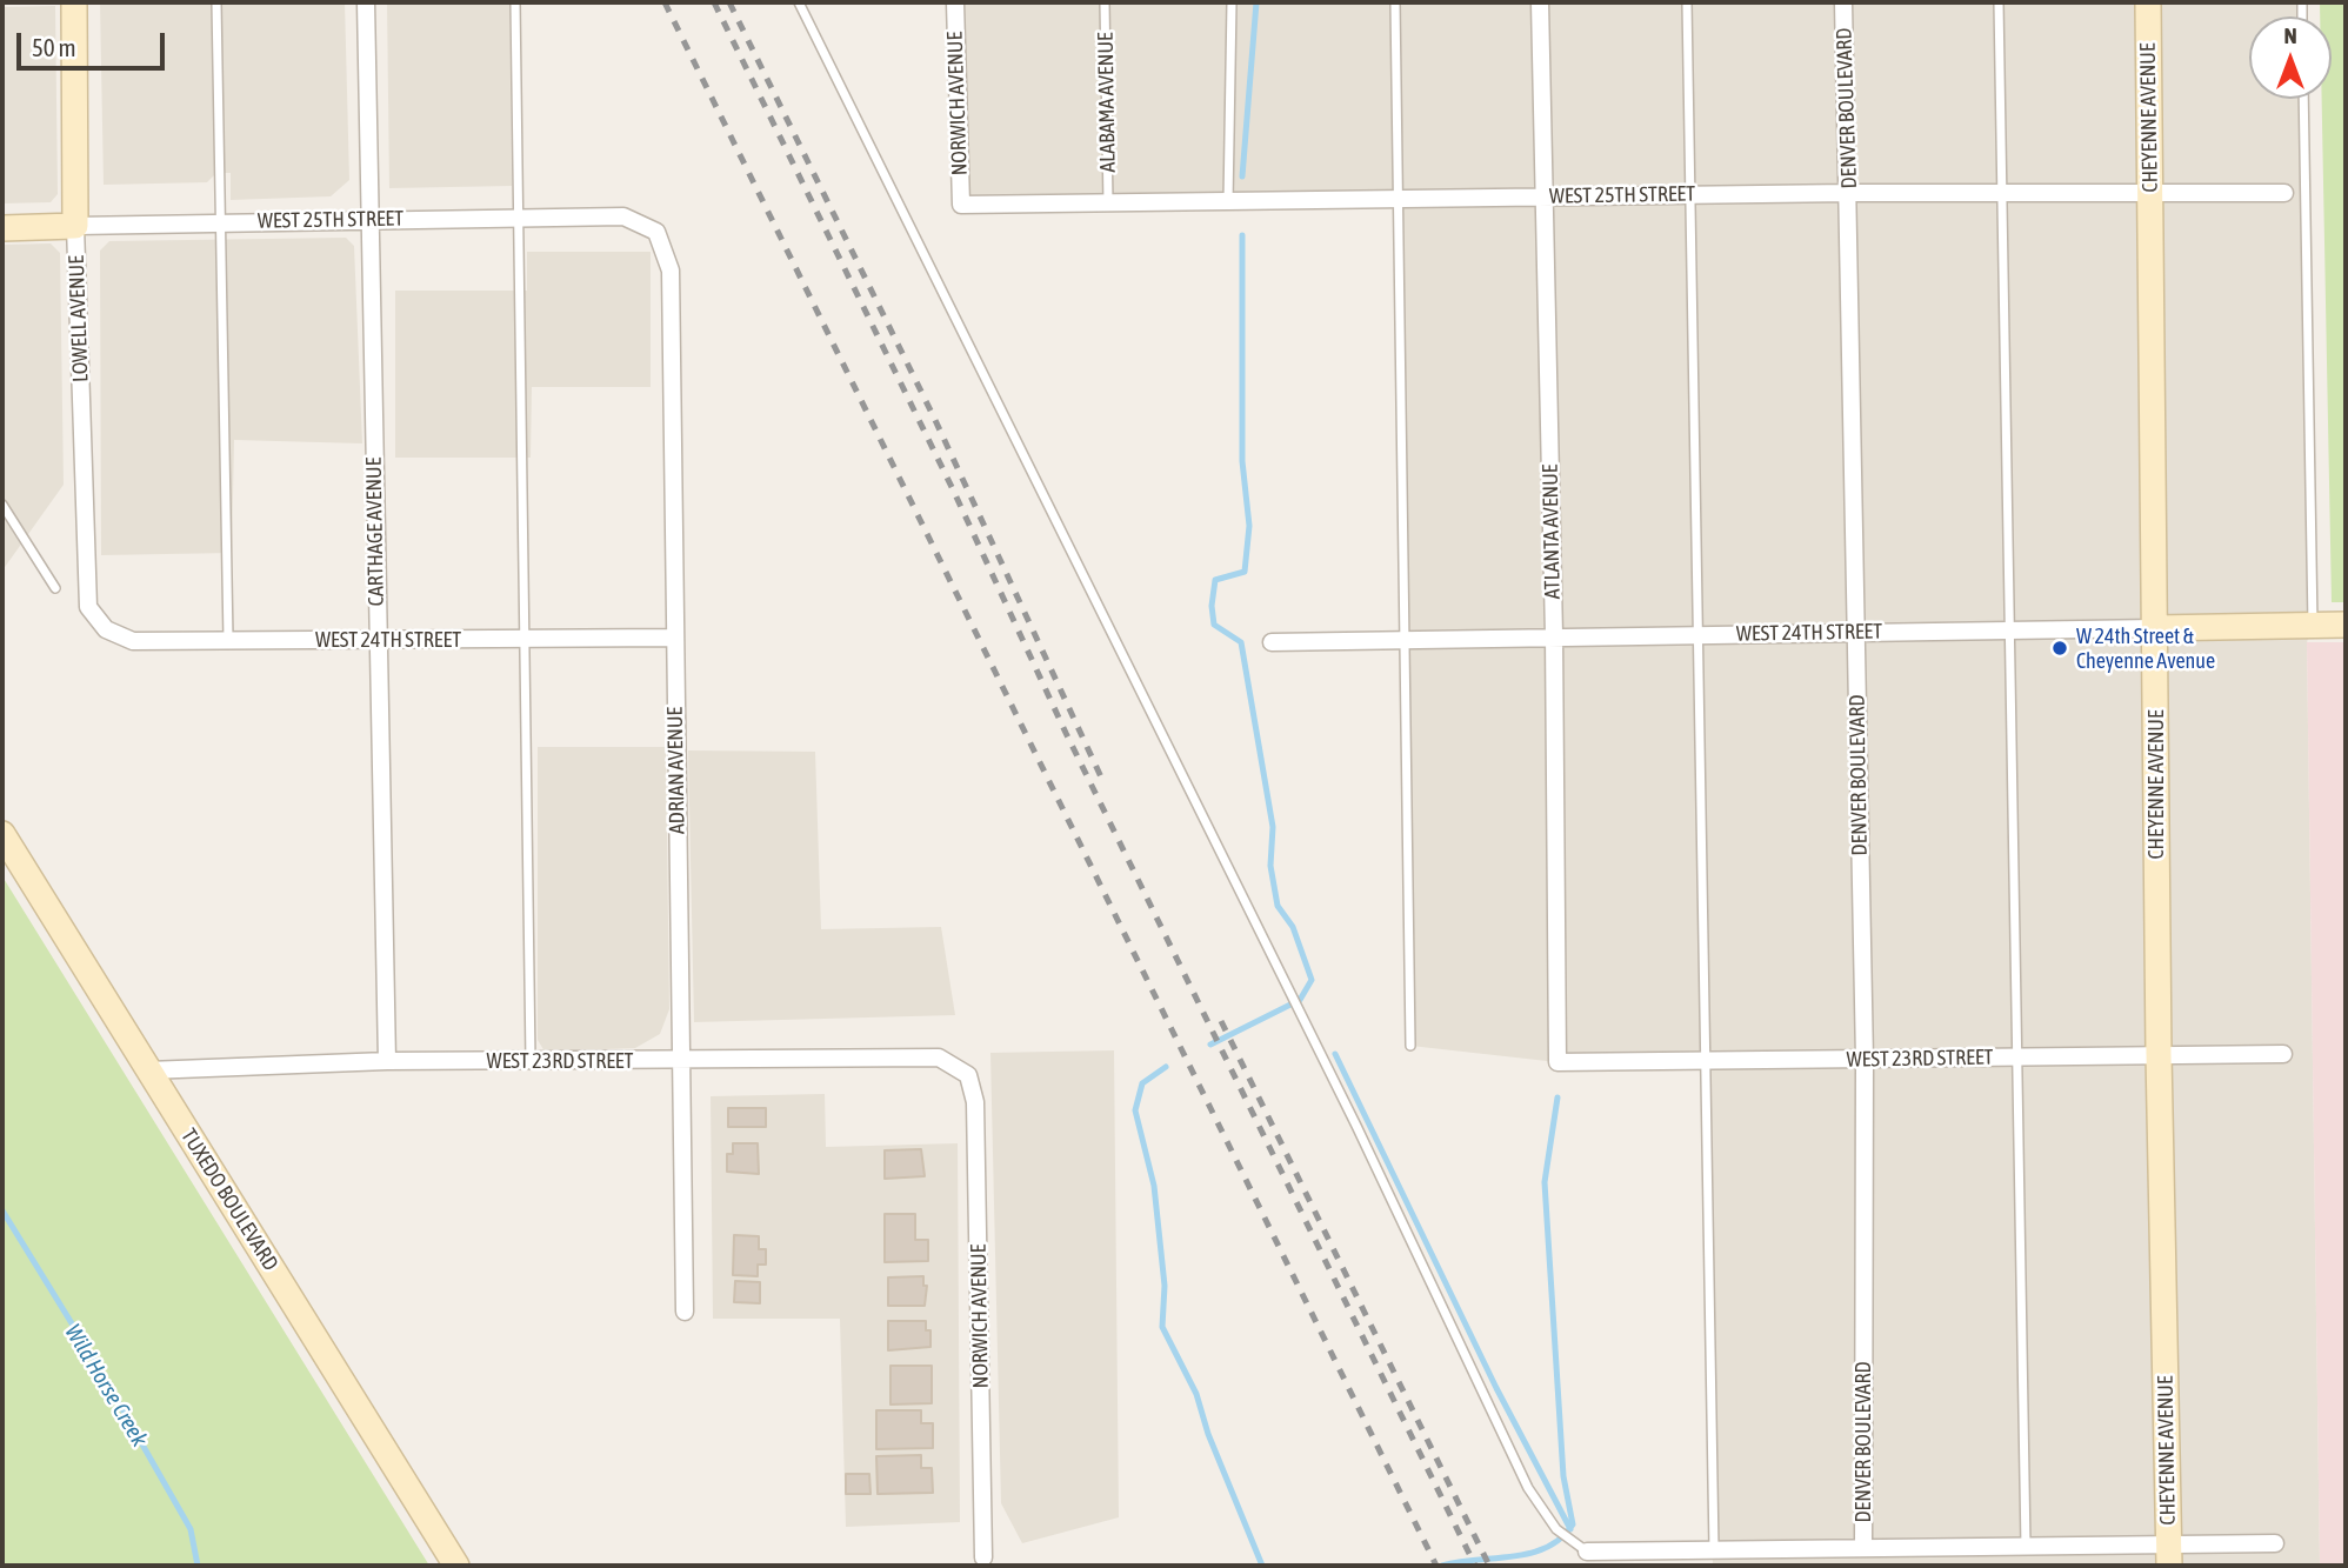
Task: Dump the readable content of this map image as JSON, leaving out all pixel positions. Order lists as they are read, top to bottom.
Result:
{
  "streets": {
    "street": [
      "NORWICH AVENUE",
      "DENVER BOULEVARD",
      "CHEYENNE AVENUE",
      "WEST 25TH STREET",
      "LOWELL AVENUE",
      "CARTHAGE AVENUE",
      "ATLANTA AVENUE",
      "WEST 24TH STREET",
      "ADRIAN AVENUE",
      "WEST 23RD STREET",
      "TUXEDO BOULEVARD"
    ],
    "lane": ["ALABAMA AVENUE"]
  },
  "crossings": [
    ["ALABAMA AVENUE", "WEST 25TH STREET"],
    ["NORWICH AVENUE", "WEST 25TH STREET"],
    ["NORWICH AVENUE", "WEST 23RD STREET"],
    ["DENVER BOULEVARD", "WEST 25TH STREET"],
    ["DENVER BOULEVARD", "WEST 24TH STREET"],
    ["DENVER BOULEVARD", "WEST 23RD STREET"],
    ["CHEYENNE AVENUE", "WEST 25TH STREET"],
    ["CHEYENNE AVENUE", "WEST 24TH STREET"],
    ["CHEYENNE AVENUE", "WEST 23RD STREET"],
    ["WEST 25TH STREET", "LOWELL AVENUE"],
    ["WEST 25TH STREET", "CARTHAGE AVENUE"],
    ["WEST 25TH STREET", "ATLANTA AVENUE"],
    ["WEST 25TH STREET", "ADRIAN AVENUE"],
    ["LOWELL AVENUE", "WEST 24TH STREET"],
    ["CARTHAGE AVENUE", "WEST 24TH STREET"],
    ["CARTHAGE AVENUE", "WEST 23RD STREET"],
    ["ATLANTA AVENUE", "WEST 24TH STREET"],
    ["ATLANTA AVENUE", "WEST 23RD STREET"],
    ["WEST 24TH STREET", "ADRIAN AVENUE"],
    ["ADRIAN AVENUE", "WEST 23RD STREET"],
    ["WEST 23RD STREET", "TUXEDO BOULEVARD"]
  ],
  "water": ["Wild Horse Creek"],
  "places": ["W 24th Street & Cheyenne Avenue"],
  "scale_bar": "50 m",
  "north": "top"
}
